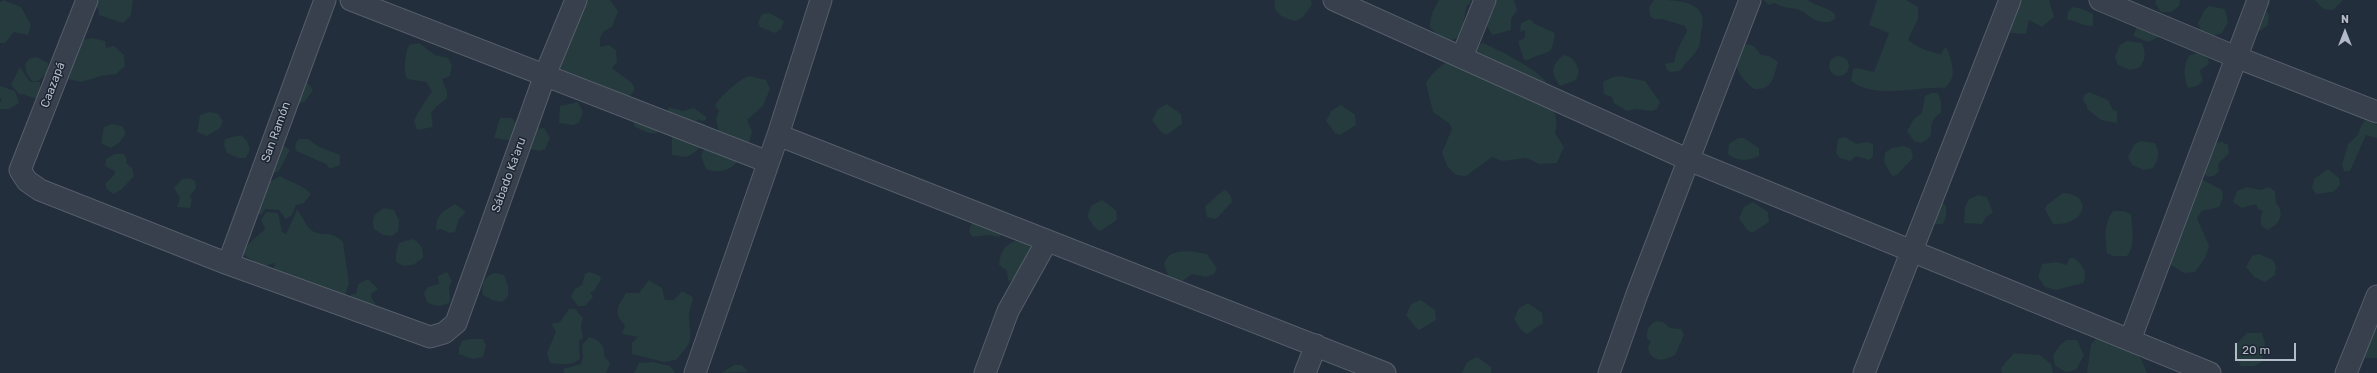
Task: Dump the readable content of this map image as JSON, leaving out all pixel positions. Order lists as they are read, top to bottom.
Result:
{
  "streets": {
    "street": ["Caazapá", "San Ramón", "Sábado Ka'aru"]
  },
  "crossings": [
    ["Caazapá", "San Ramón"],
    ["Caazapá", "Sábado Ka'aru"],
    ["San Ramón", "Sábado Ka'aru"]
  ],
  "scale_bar": "20 m",
  "north": "top"
}
